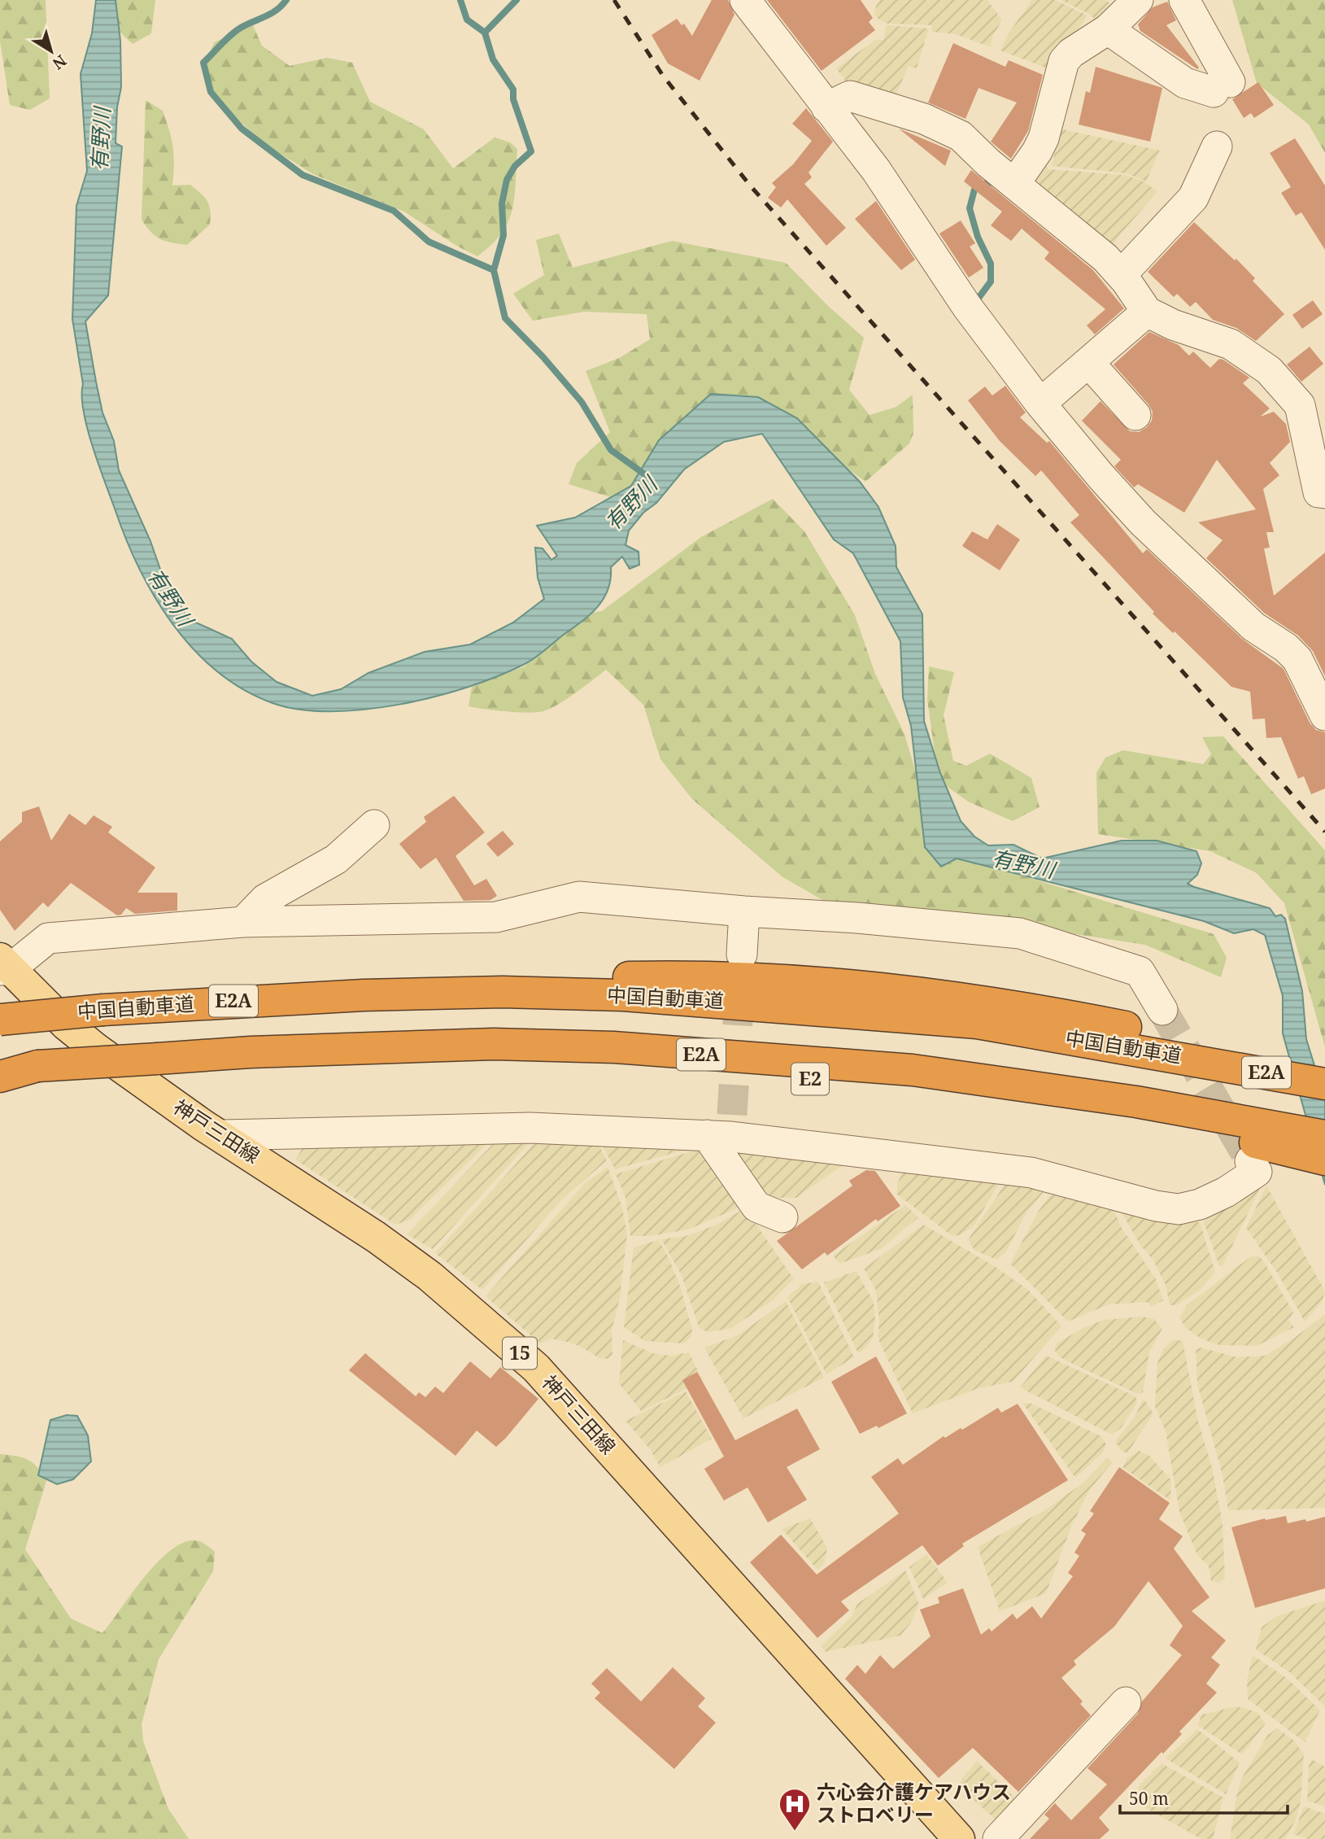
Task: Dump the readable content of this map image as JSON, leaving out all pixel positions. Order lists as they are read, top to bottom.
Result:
{
  "streets": {
    "highway": ["中国自動車道", "E2A"],
    "main road": ["神戸三田線", "15"]
  },
  "water": ["有野川"],
  "places": {
    "hospital": ["六心会介護ケアハウス ストロベリー"]
  },
  "scale_bar": "50 m",
  "north": "bottom right"
}
